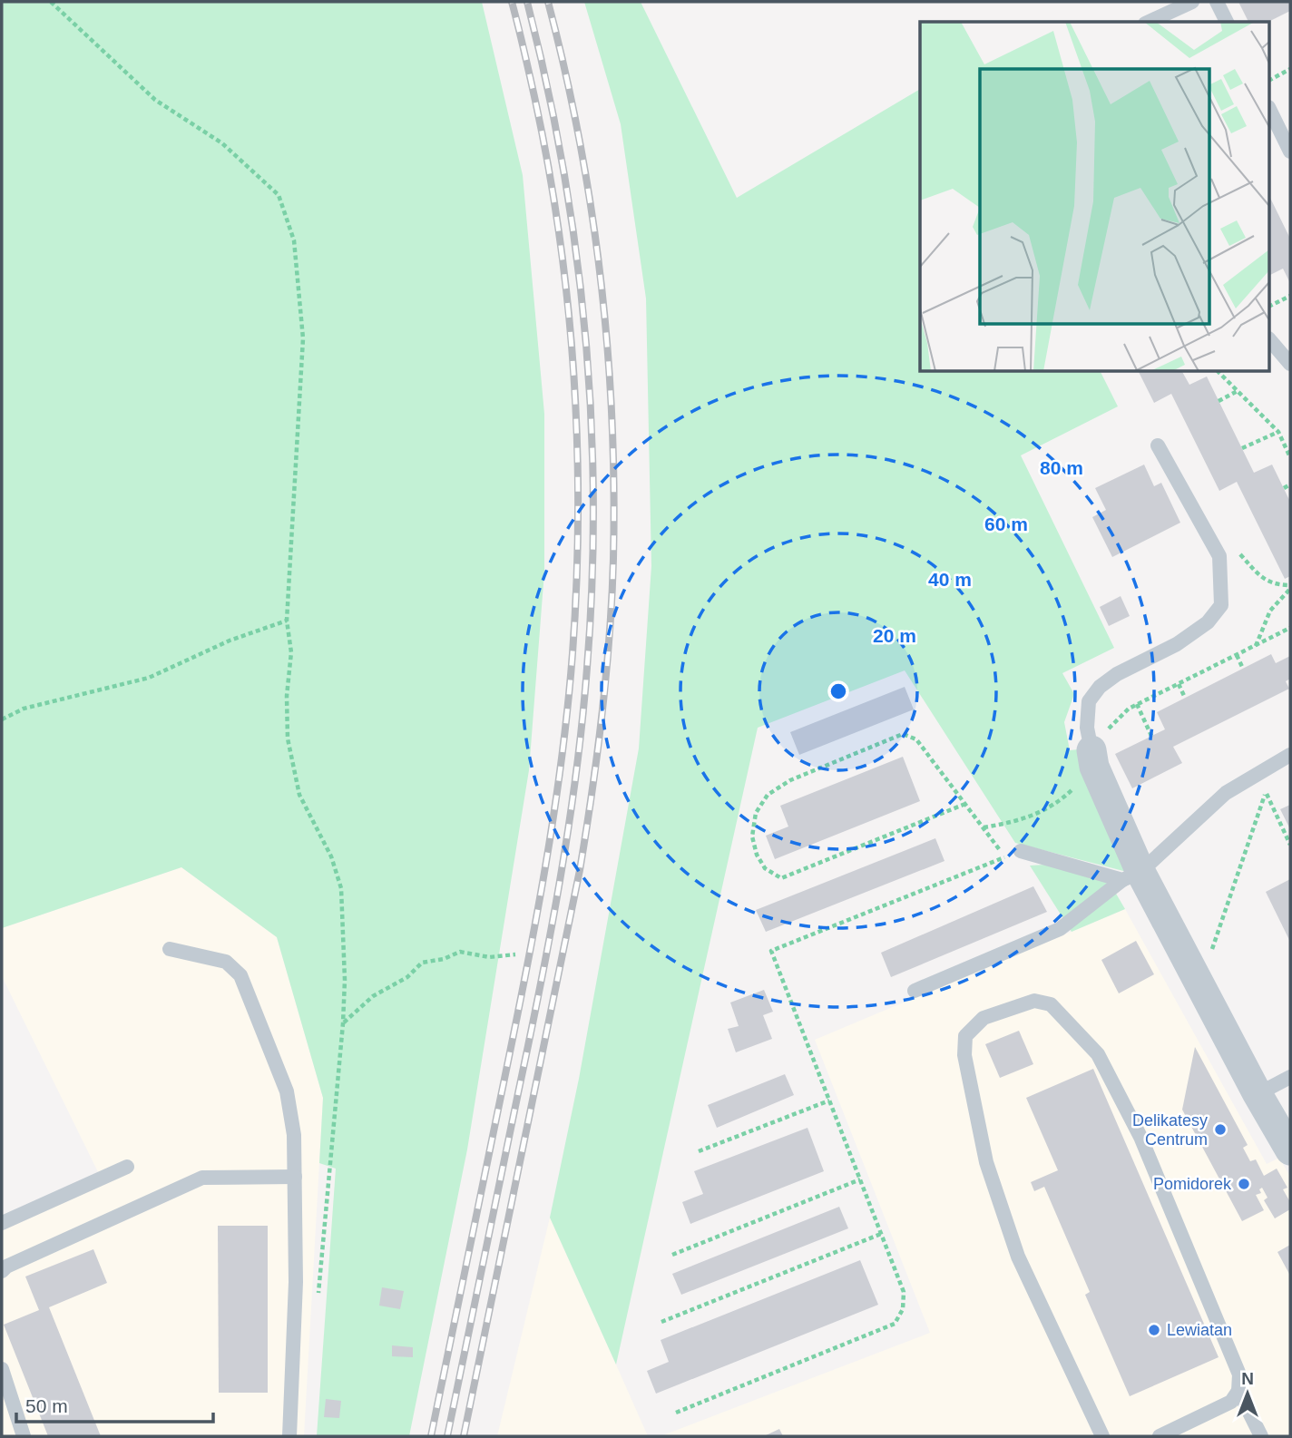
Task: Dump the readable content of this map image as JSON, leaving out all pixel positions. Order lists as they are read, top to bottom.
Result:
{
  "places": ["Delikatesy Centrum", "Pomidorek", "Lewiatan"],
  "scale_bar": "50 m",
  "north": "top",
  "rings": [
    "80 m",
    "60 m",
    "40 m",
    "20 m"
  ]
}
